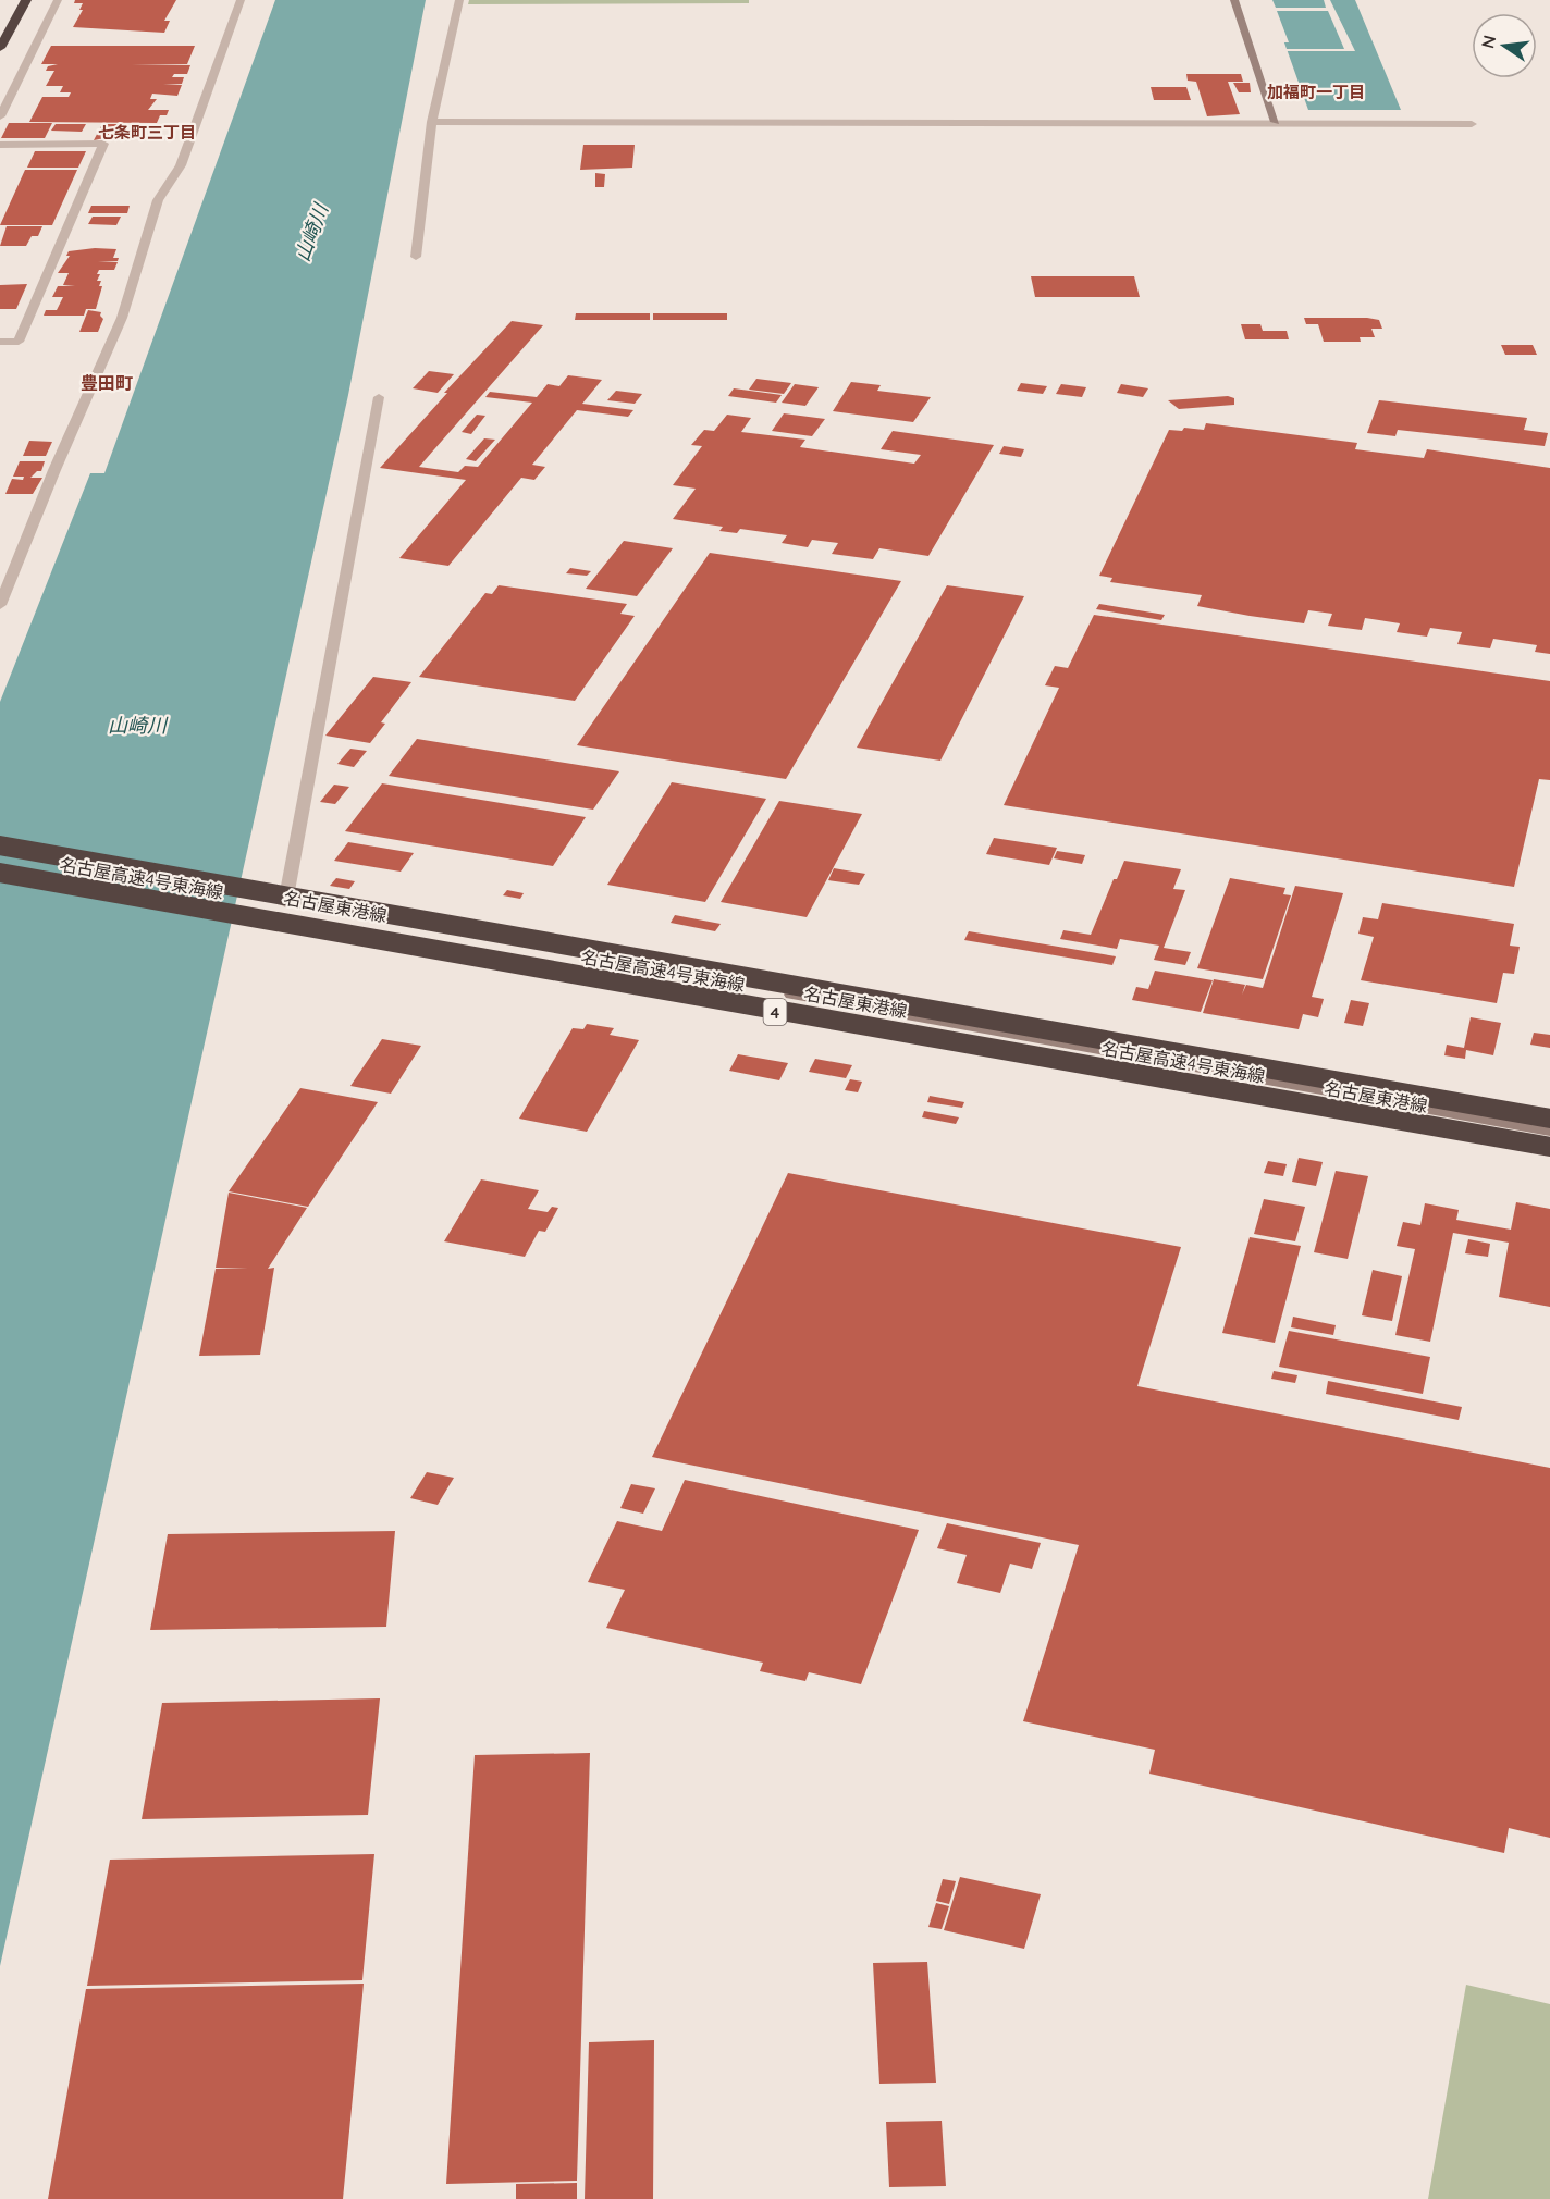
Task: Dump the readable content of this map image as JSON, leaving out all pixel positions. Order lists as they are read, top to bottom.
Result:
{
  "streets": {
    "highway": ["名古屋高速4号東海線", "4"],
    "main road": ["名古屋東港線"]
  },
  "crossings": [
    ["名古屋高速4号東海線", "名古屋東港線"]
  ],
  "districts": ["加福町一丁目", "七条町三丁目", "豊田町"],
  "water": ["山崎川"],
  "north": "left"
}
